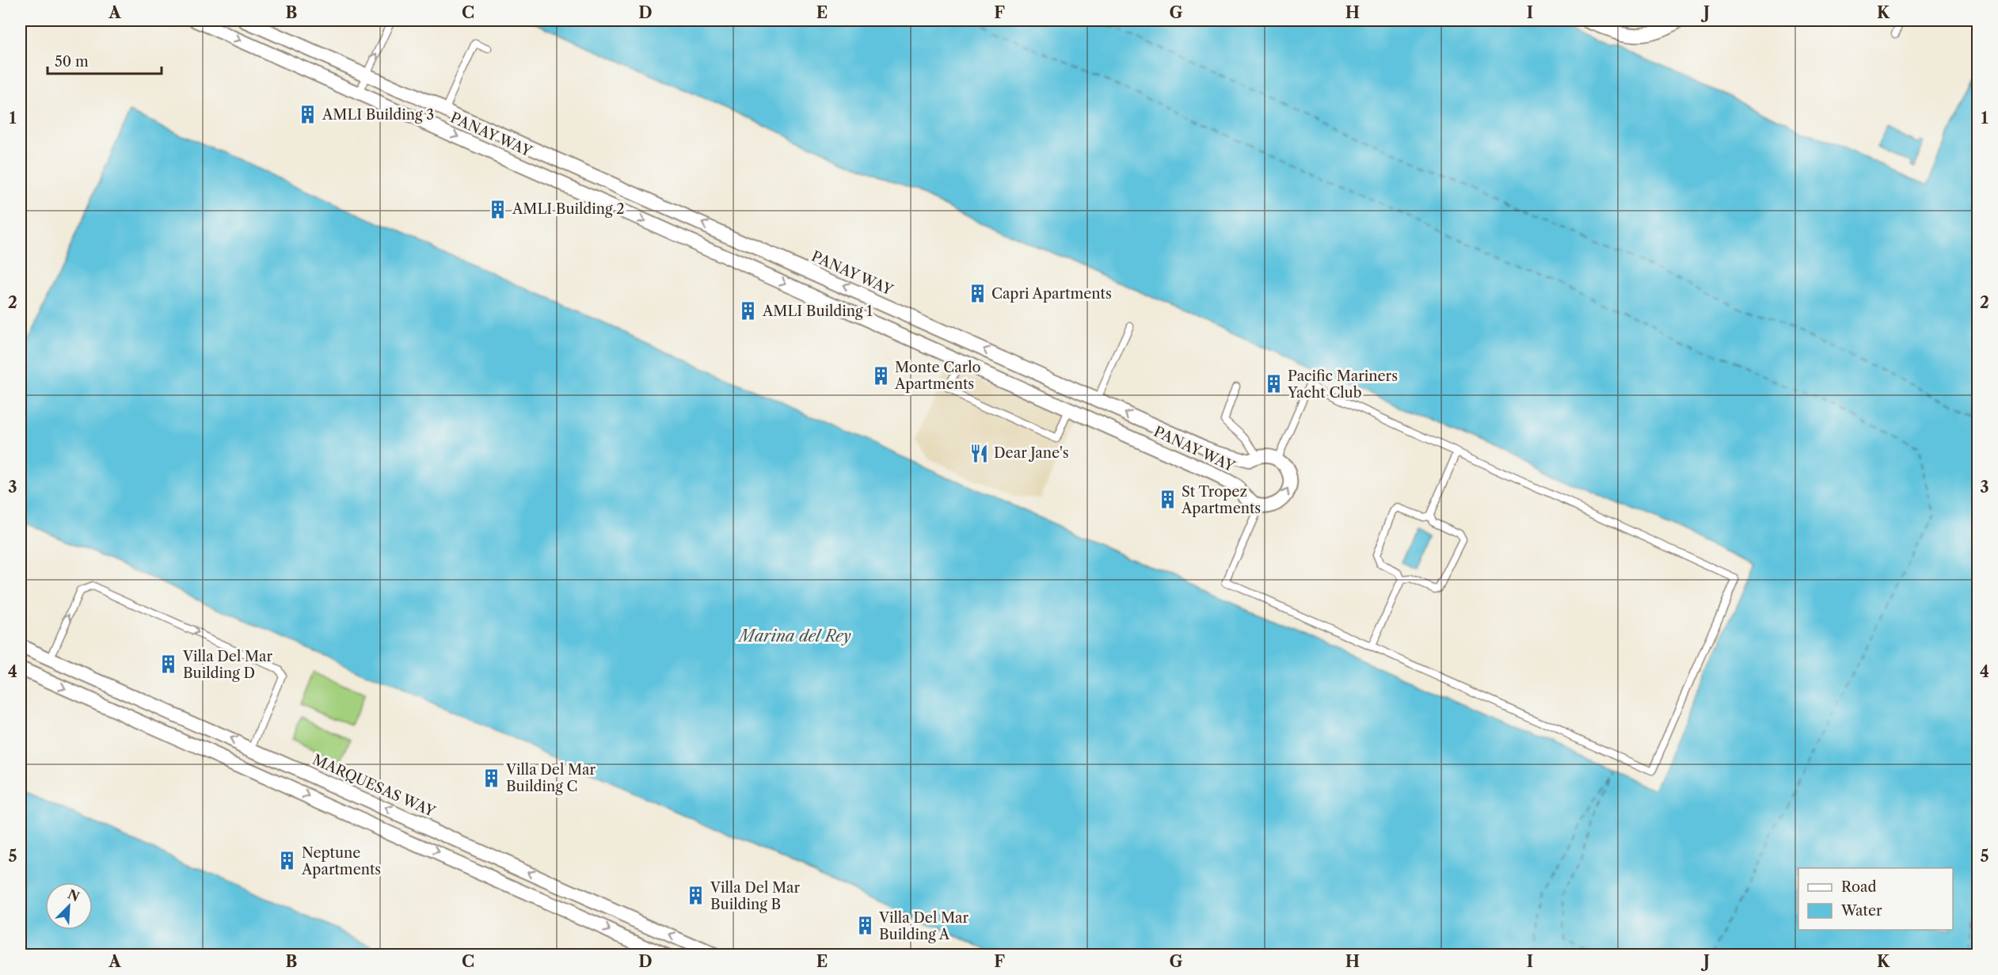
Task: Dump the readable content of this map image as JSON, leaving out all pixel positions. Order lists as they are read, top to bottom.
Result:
{
  "streets": {
    "street": ["PANAY WAY", "MARQUESAS WAY"]
  },
  "water": ["Marina del Rey"],
  "places": {
    "building": [
      "AMLI Building 3",
      "AMLI Building 2",
      "Capri Apartments",
      "AMLI Building 1",
      "Monte Carlo Apartments",
      "Pacific Mariners Yacht Club",
      "St Tropez Apartments",
      "Villa Del Mar Building D",
      "Villa Del Mar Building C",
      "Neptune Apartments",
      "Villa Del Mar Building B",
      "Villa Del Mar Building A"
    ],
    "restaurant": ["Dear Jane's"]
  },
  "legend": ["Road", "Water"],
  "scale_bar": "50 m",
  "north": "top right",
  "grid": {
    "columns": [
      "A",
      "B",
      "C",
      "D",
      "E",
      "F",
      "G",
      "H",
      "I",
      "J",
      "K"
    ],
    "rows": [
      "1",
      "2",
      "3",
      "4",
      "5"
    ]
  }
}
